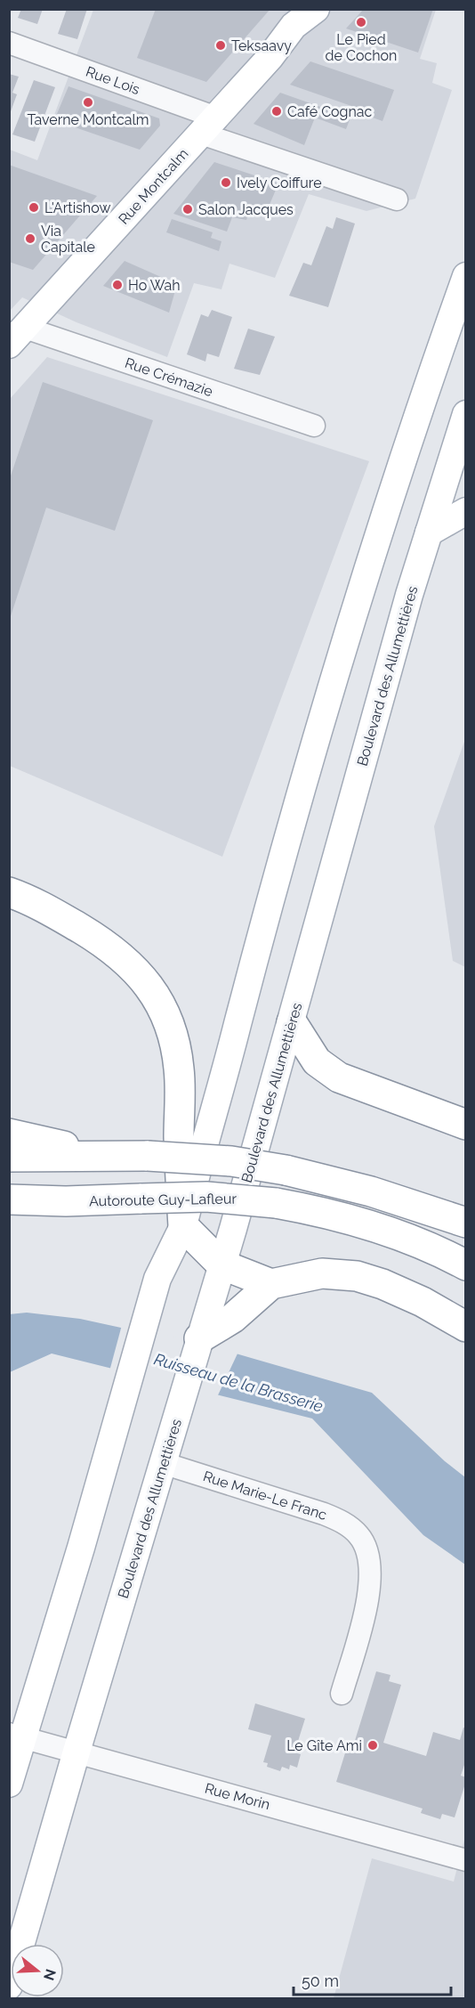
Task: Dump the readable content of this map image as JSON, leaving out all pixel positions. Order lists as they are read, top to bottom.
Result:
{
  "streets": {
    "highway": ["Autoroute Guy-Lafleur"],
    "main road": ["Rue Montcalm", "Boulevard des Allumettières"],
    "street": [
      "Rue Lois",
      "Rue Crémazie",
      "Rue Marie-Le Franc",
      "Rue Morin"
    ]
  },
  "crossings": [
    ["Rue Lois", "Rue Montcalm"],
    ["Rue Montcalm", "Rue Crémazie"],
    ["Boulevard des Allumettières", "Rue Marie-Le Franc"],
    ["Boulevard des Allumettières", "Rue Morin"]
  ],
  "water": ["Ruisseau de la Brasserie"],
  "places": [
    "Le Pied de Cochon",
    "Teksaavy",
    "Taverne Montcalm",
    "Café Cognac",
    "Ively Coiffure",
    "L'Artishow",
    "Salon Jacques",
    "Via Capitale",
    "Ho Wah",
    "Le Gîte Ami"
  ],
  "scale_bar": "50 m",
  "north": "right"
}
